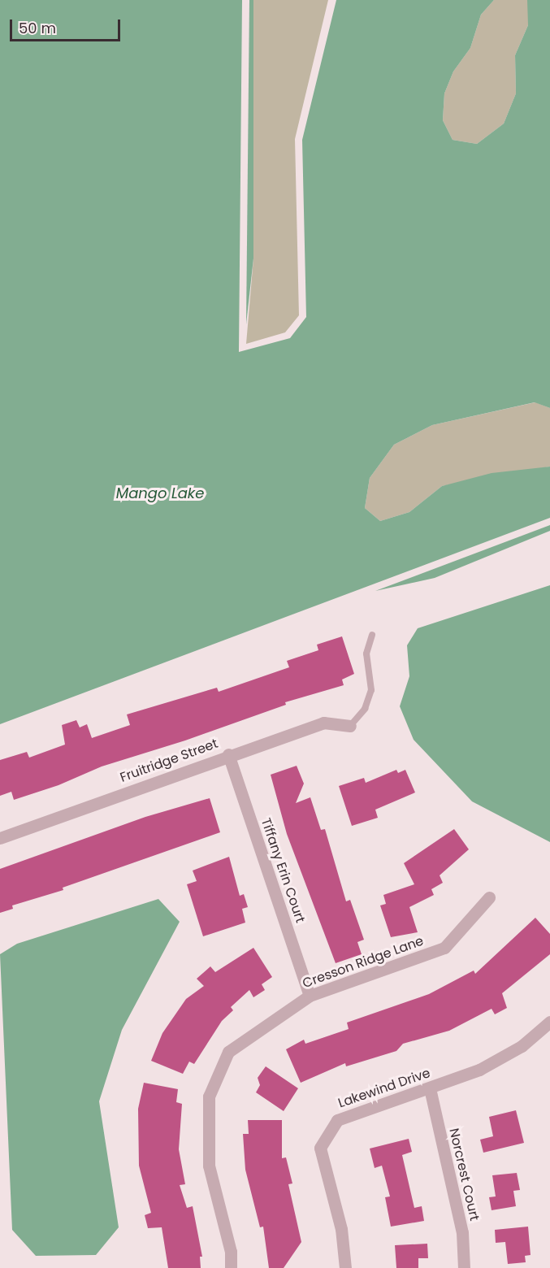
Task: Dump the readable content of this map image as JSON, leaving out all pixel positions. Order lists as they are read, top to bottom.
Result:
{
  "streets": {
    "street": [
      "Fruitridge Street",
      "Tiffany Erin Court",
      "Cresson Ridge Lane",
      "Lakewind Drive",
      "Norcrest Court"
    ]
  },
  "crossings": [
    ["Fruitridge Street", "Tiffany Erin Court"],
    ["Tiffany Erin Court", "Cresson Ridge Lane"],
    ["Lakewind Drive", "Norcrest Court"]
  ],
  "water": ["Mango Lake"],
  "scale_bar": "50 m"
}
